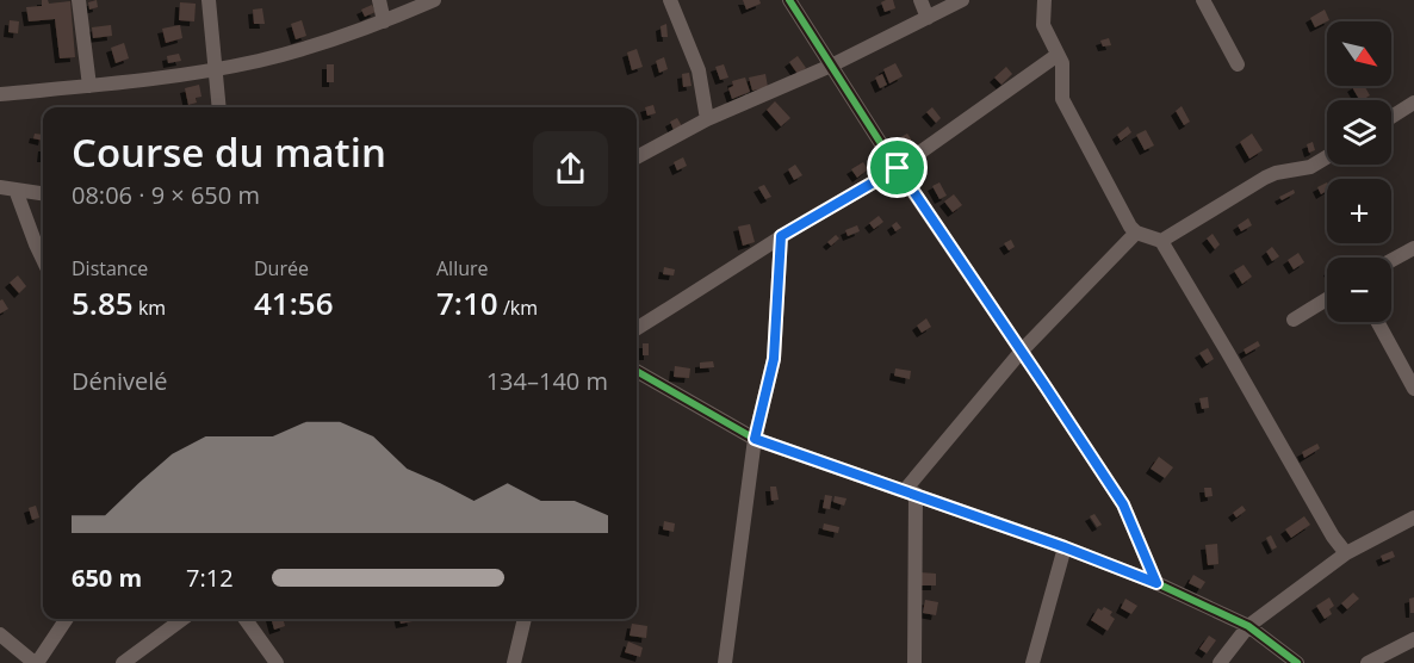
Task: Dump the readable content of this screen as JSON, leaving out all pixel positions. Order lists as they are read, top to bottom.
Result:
{
  "north": "bottom right",
  "page": {
    "map_buttons": ["+", "−"],
    "heading": ["Course du matin", "08:06 · 9 × 650 m"],
    "stats": [
      ["Distance", "5.85 km"],
      ["Durée", "41:56"],
      ["Allure", "7:10 /km"]
    ],
    "chart": ["Dénivelé", "134–140 m"],
    "list": [
      {
        "name": "650 m",
        "note": "7:12"
      }
    ]
  }
}
